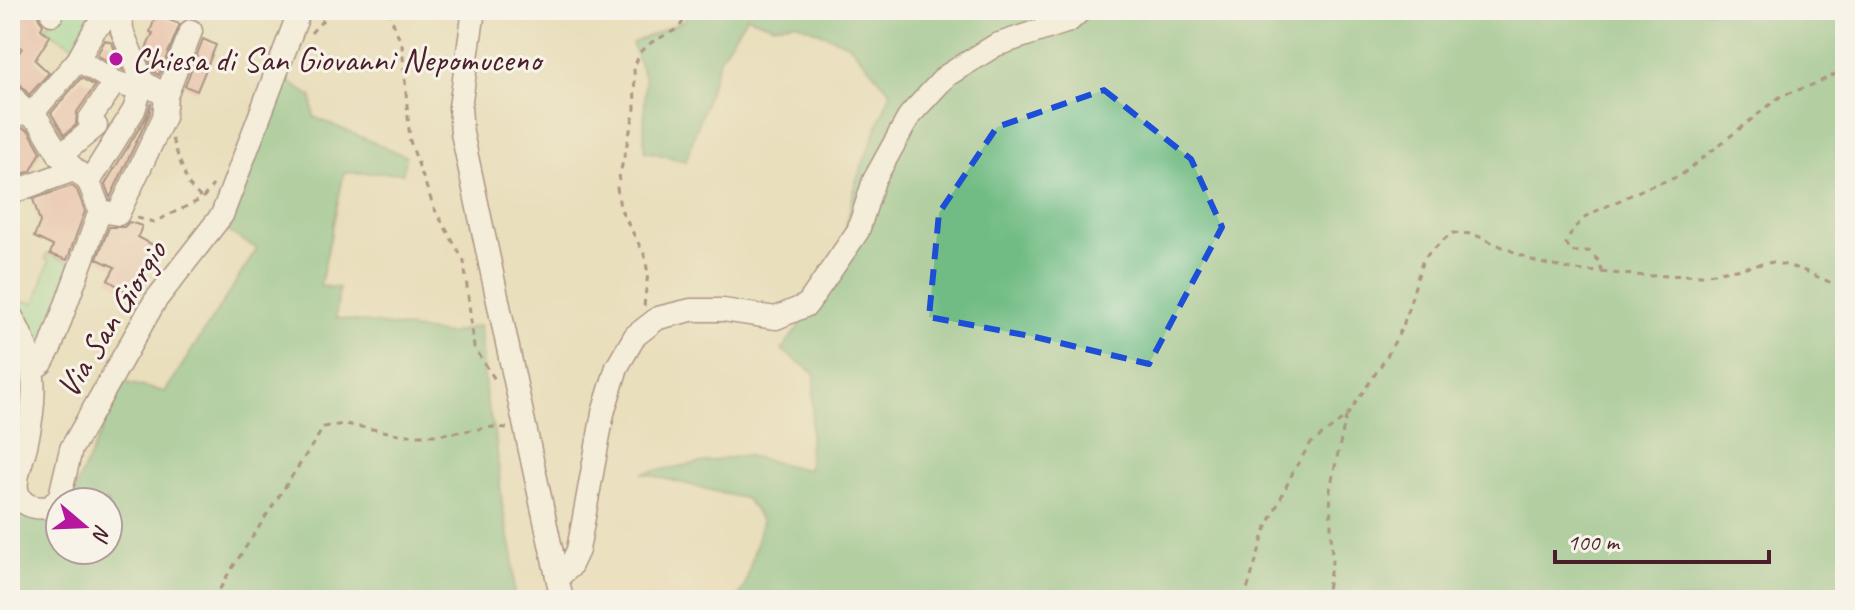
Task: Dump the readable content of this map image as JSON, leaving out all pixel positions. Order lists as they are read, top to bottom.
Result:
{
  "streets": {
    "street": ["Via San Giorgio"]
  },
  "places": ["Chiesa di San Giovanni Nepomuceno"],
  "scale_bar": "100 m",
  "north": "right"
}
